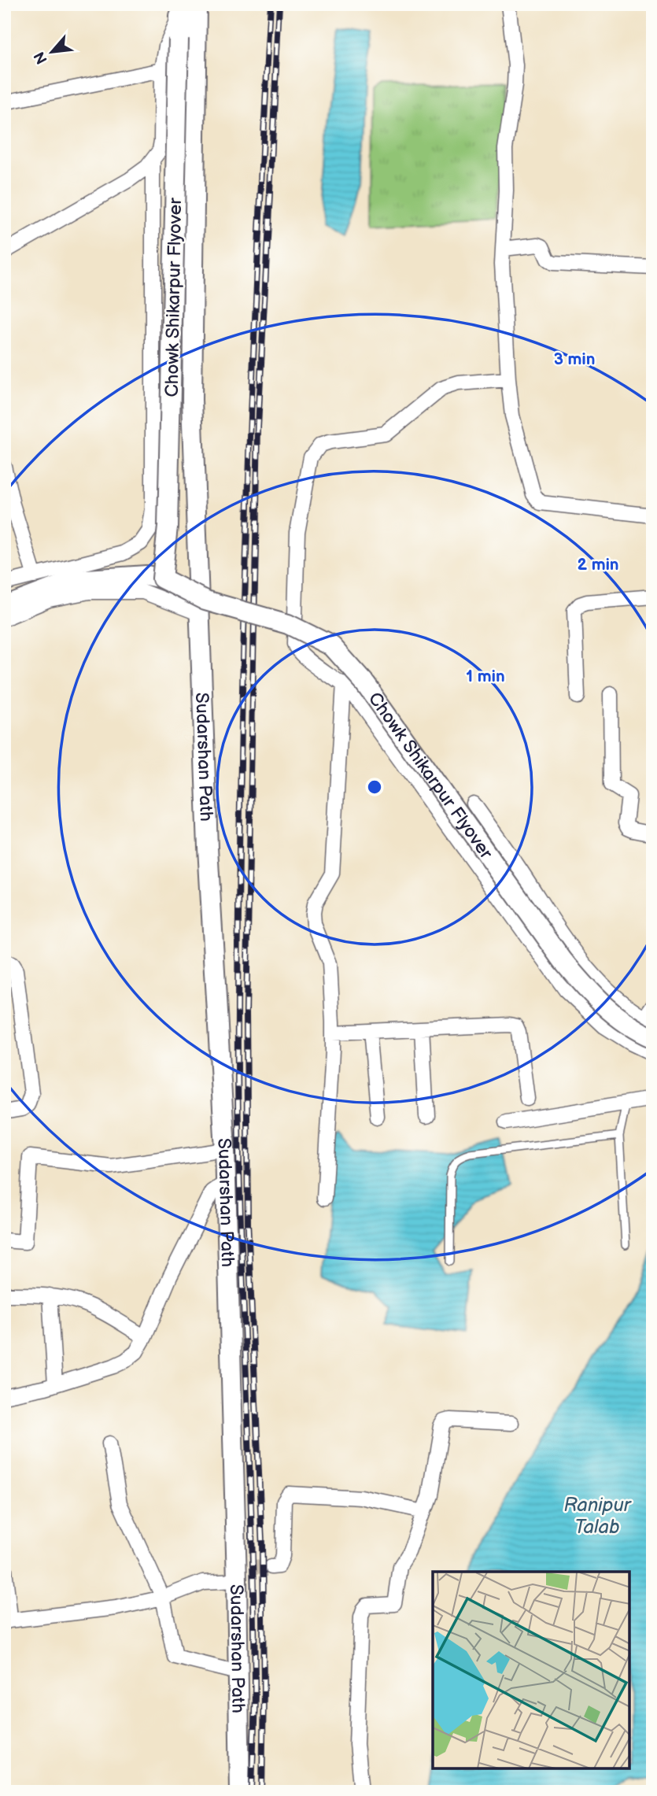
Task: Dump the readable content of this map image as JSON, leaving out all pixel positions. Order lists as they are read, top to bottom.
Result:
{
  "streets": {
    "main road": ["Chowk Shikarpur Flyover", "Sudarshan Path"]
  },
  "water": ["Ranipur Talab"],
  "north": "bottom left",
  "rings": ["3 min", "2 min", "1 min"]
}
